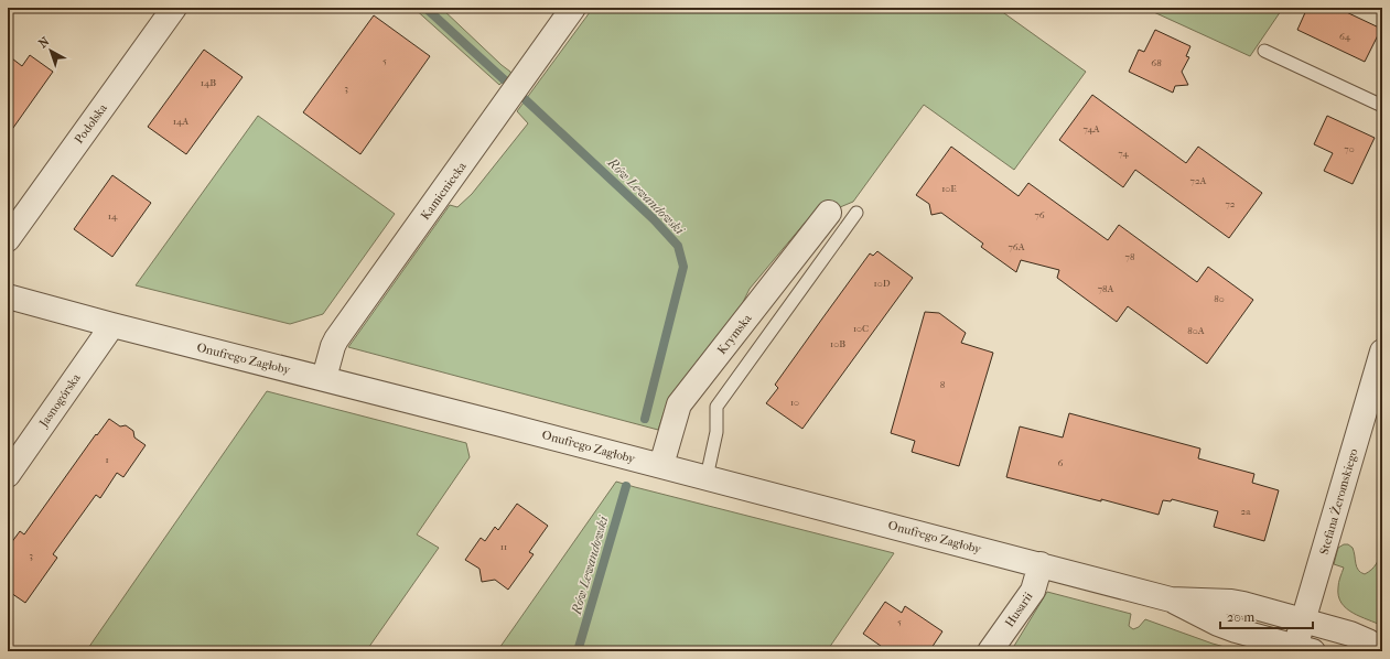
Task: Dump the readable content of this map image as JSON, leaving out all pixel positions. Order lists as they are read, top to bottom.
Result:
{
  "streets": {
    "street": [
      "Podolska",
      "Kamieniecka",
      "Krymska",
      "Onufrego Zagłoby",
      "Jasnogórska",
      "Stefana Żeromskiego",
      "Husarii"
    ]
  },
  "crossings": [
    ["Kamieniecka", "Onufrego Zagłoby"],
    ["Krymska", "Onufrego Zagłoby"],
    ["Onufrego Zagłoby", "Jasnogórska"],
    ["Onufrego Zagłoby", "Stefana Żeromskiego"],
    ["Onufrego Zagłoby", "Husarii"]
  ],
  "water": ["Rów Lewandowski"],
  "house_numbers": [
    "64",
    "5",
    "68",
    "14B",
    "3",
    "14A",
    "74A",
    "70",
    "74",
    "72A",
    "10E",
    "72",
    "76",
    "14",
    "76A",
    "78",
    "10D",
    "78A",
    "80",
    "10C",
    "80A",
    "10B",
    "8",
    "10",
    "1",
    "6",
    "2a",
    "11",
    "3",
    "5"
  ],
  "scale_bar": "20 m",
  "north": "top left"
}
